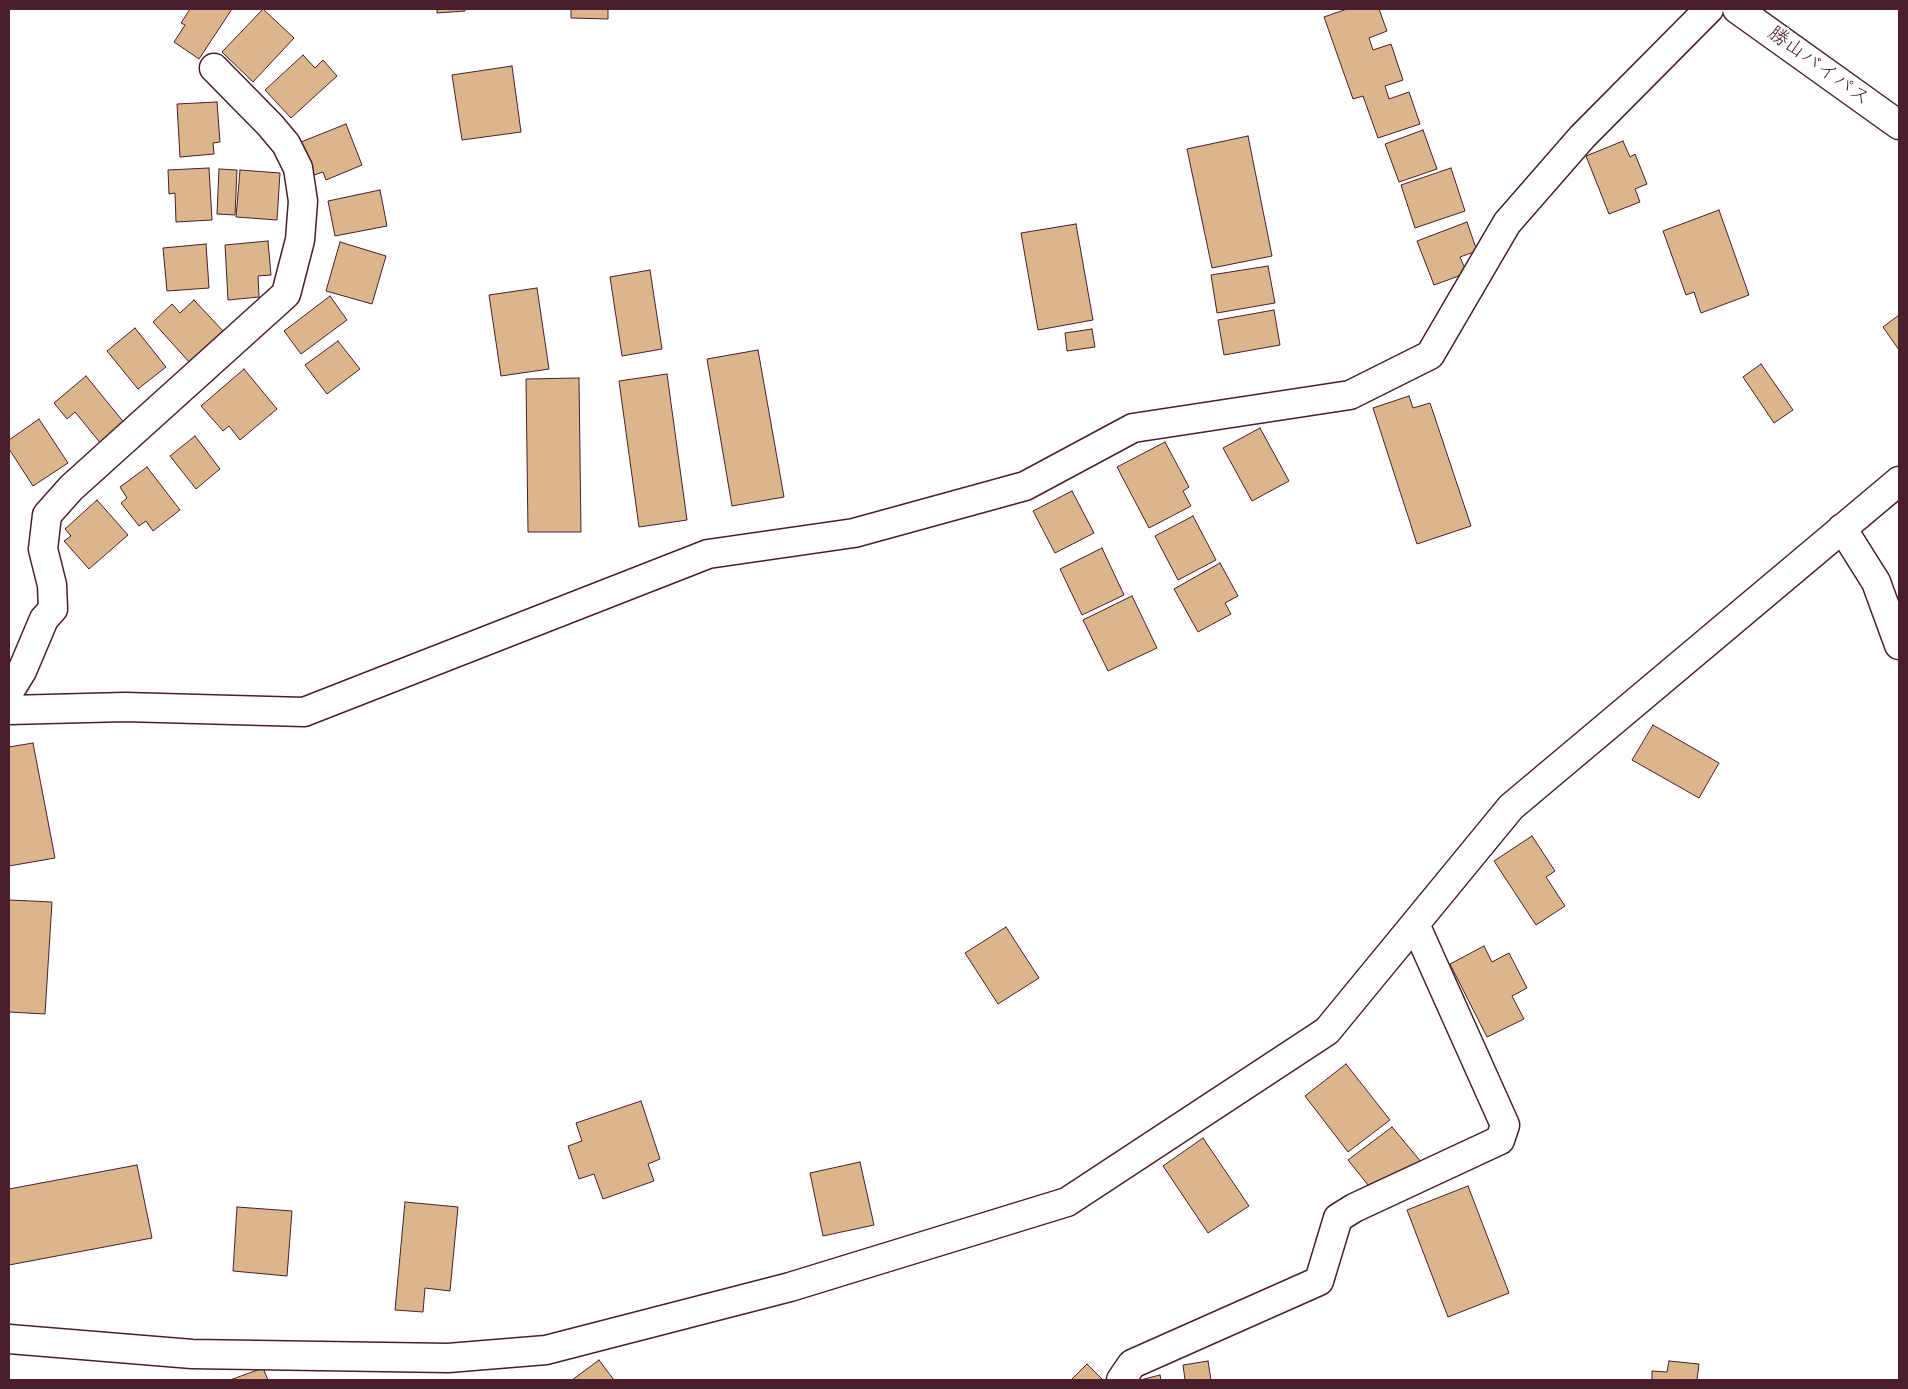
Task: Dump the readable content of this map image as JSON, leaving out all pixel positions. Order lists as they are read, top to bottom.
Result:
{
  "streets": {
    "street": ["勝山バイパス"]
  }
}
